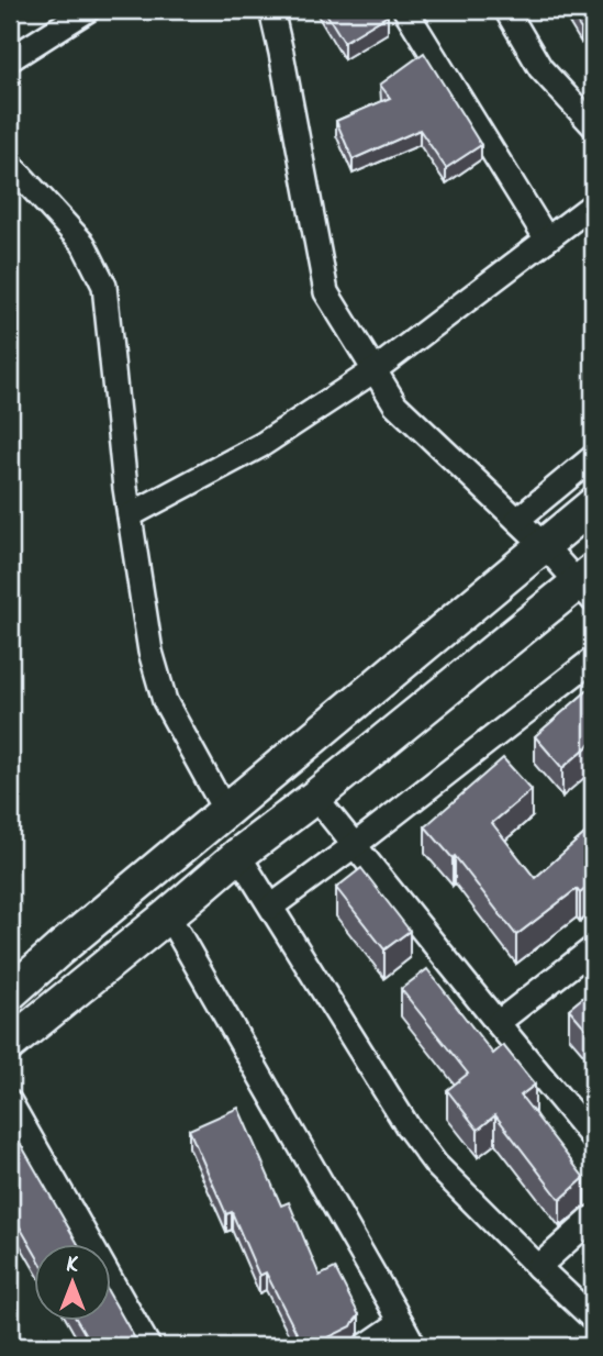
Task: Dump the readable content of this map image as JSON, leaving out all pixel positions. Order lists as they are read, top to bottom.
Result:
{
  "north": "top"
}
